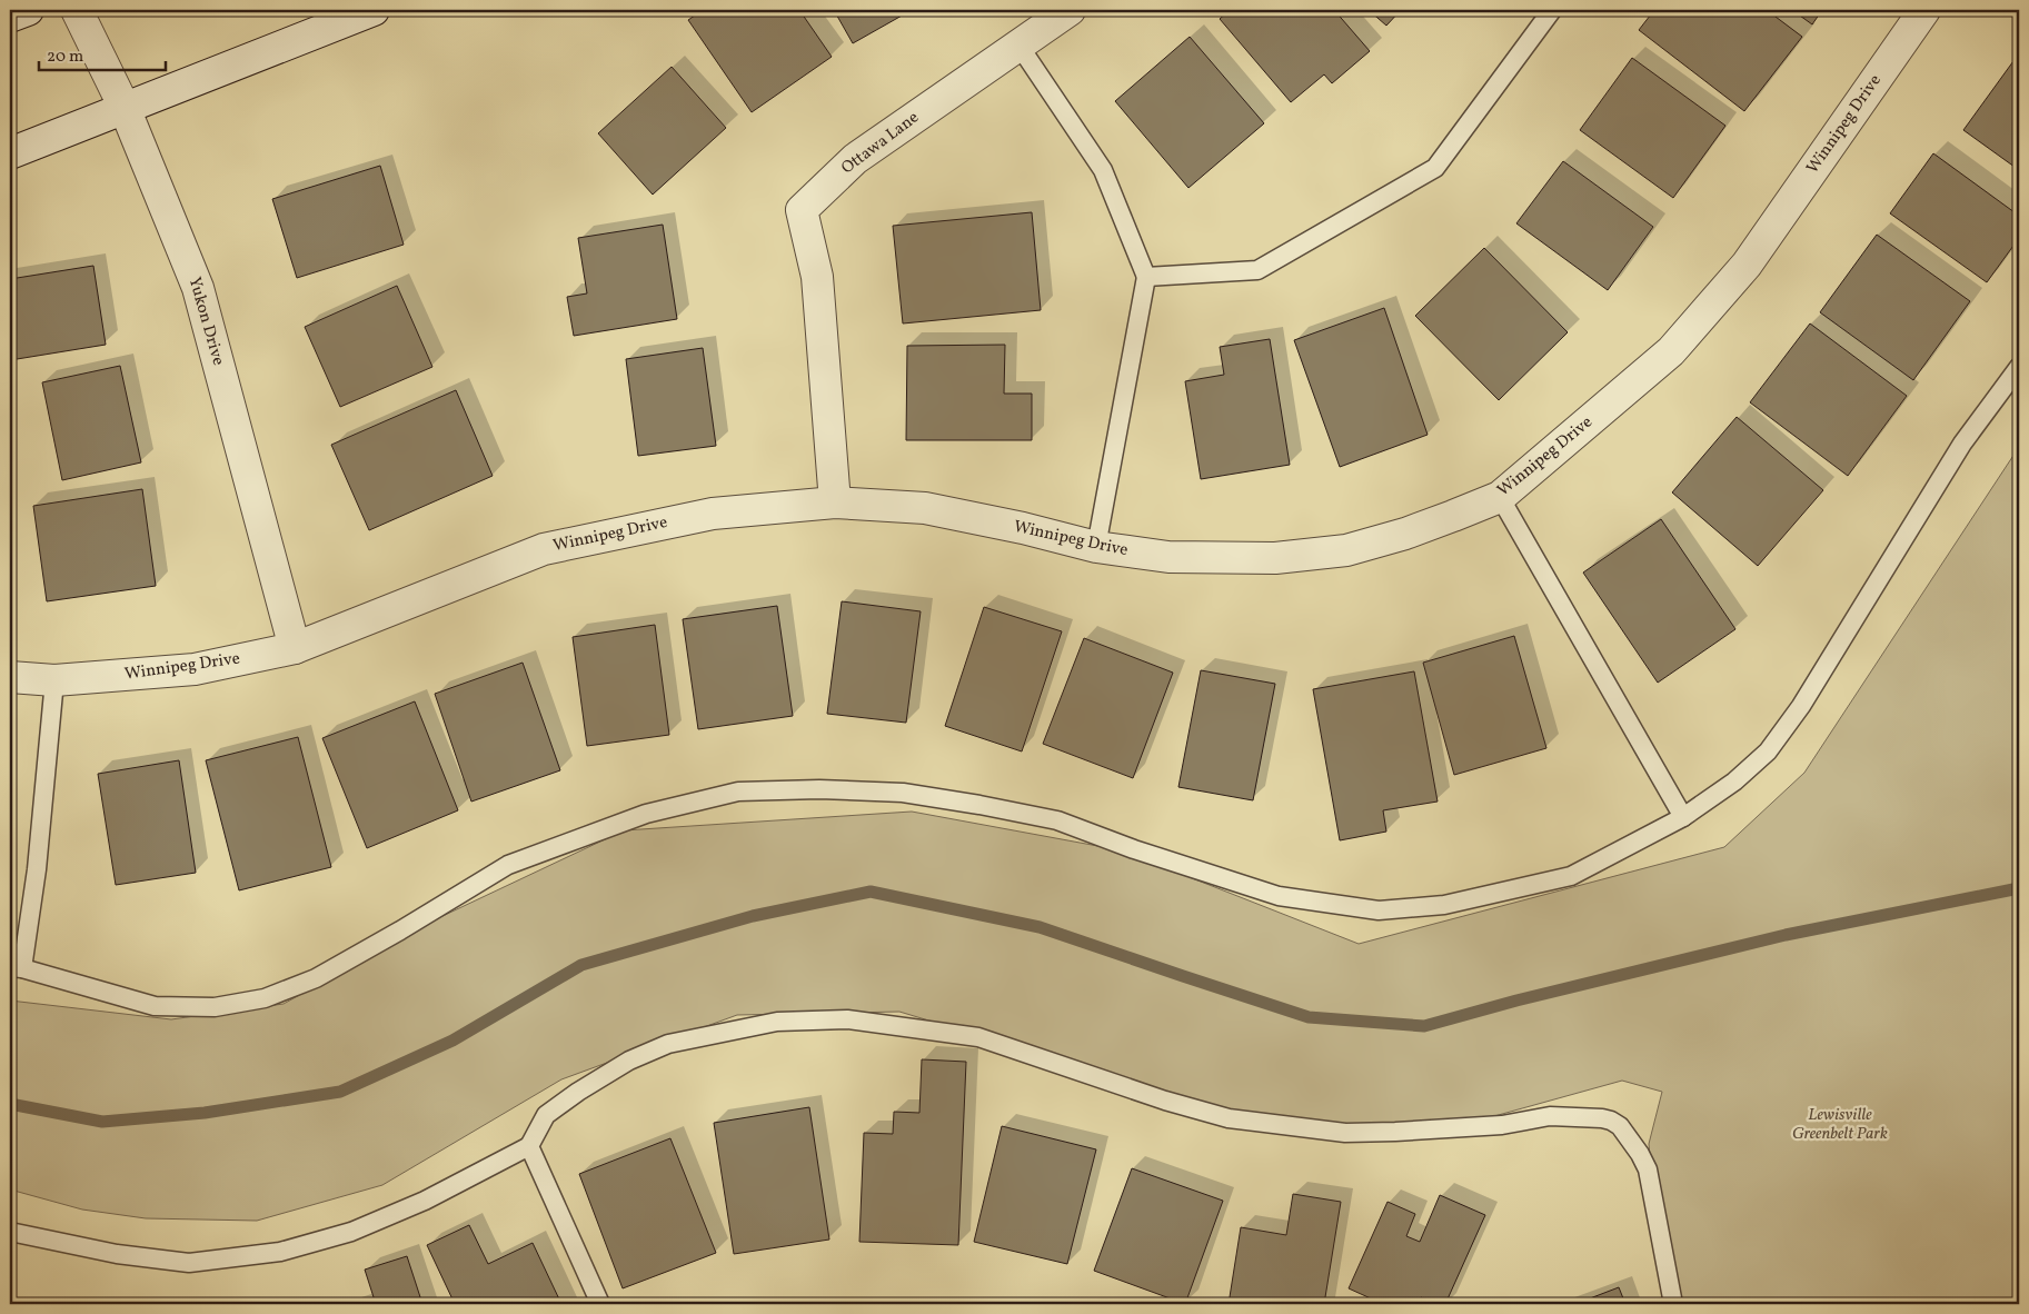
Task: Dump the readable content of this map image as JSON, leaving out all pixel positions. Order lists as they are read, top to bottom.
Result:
{
  "streets": {
    "street": ["Winnipeg Drive", "Ottawa Lane", "Yukon Drive"]
  },
  "crossings": [
    ["Winnipeg Drive", "Ottawa Lane"],
    ["Winnipeg Drive", "Yukon Drive"]
  ],
  "parks": ["Lewisville Greenbelt Park"],
  "scale_bar": "20 m"
}
